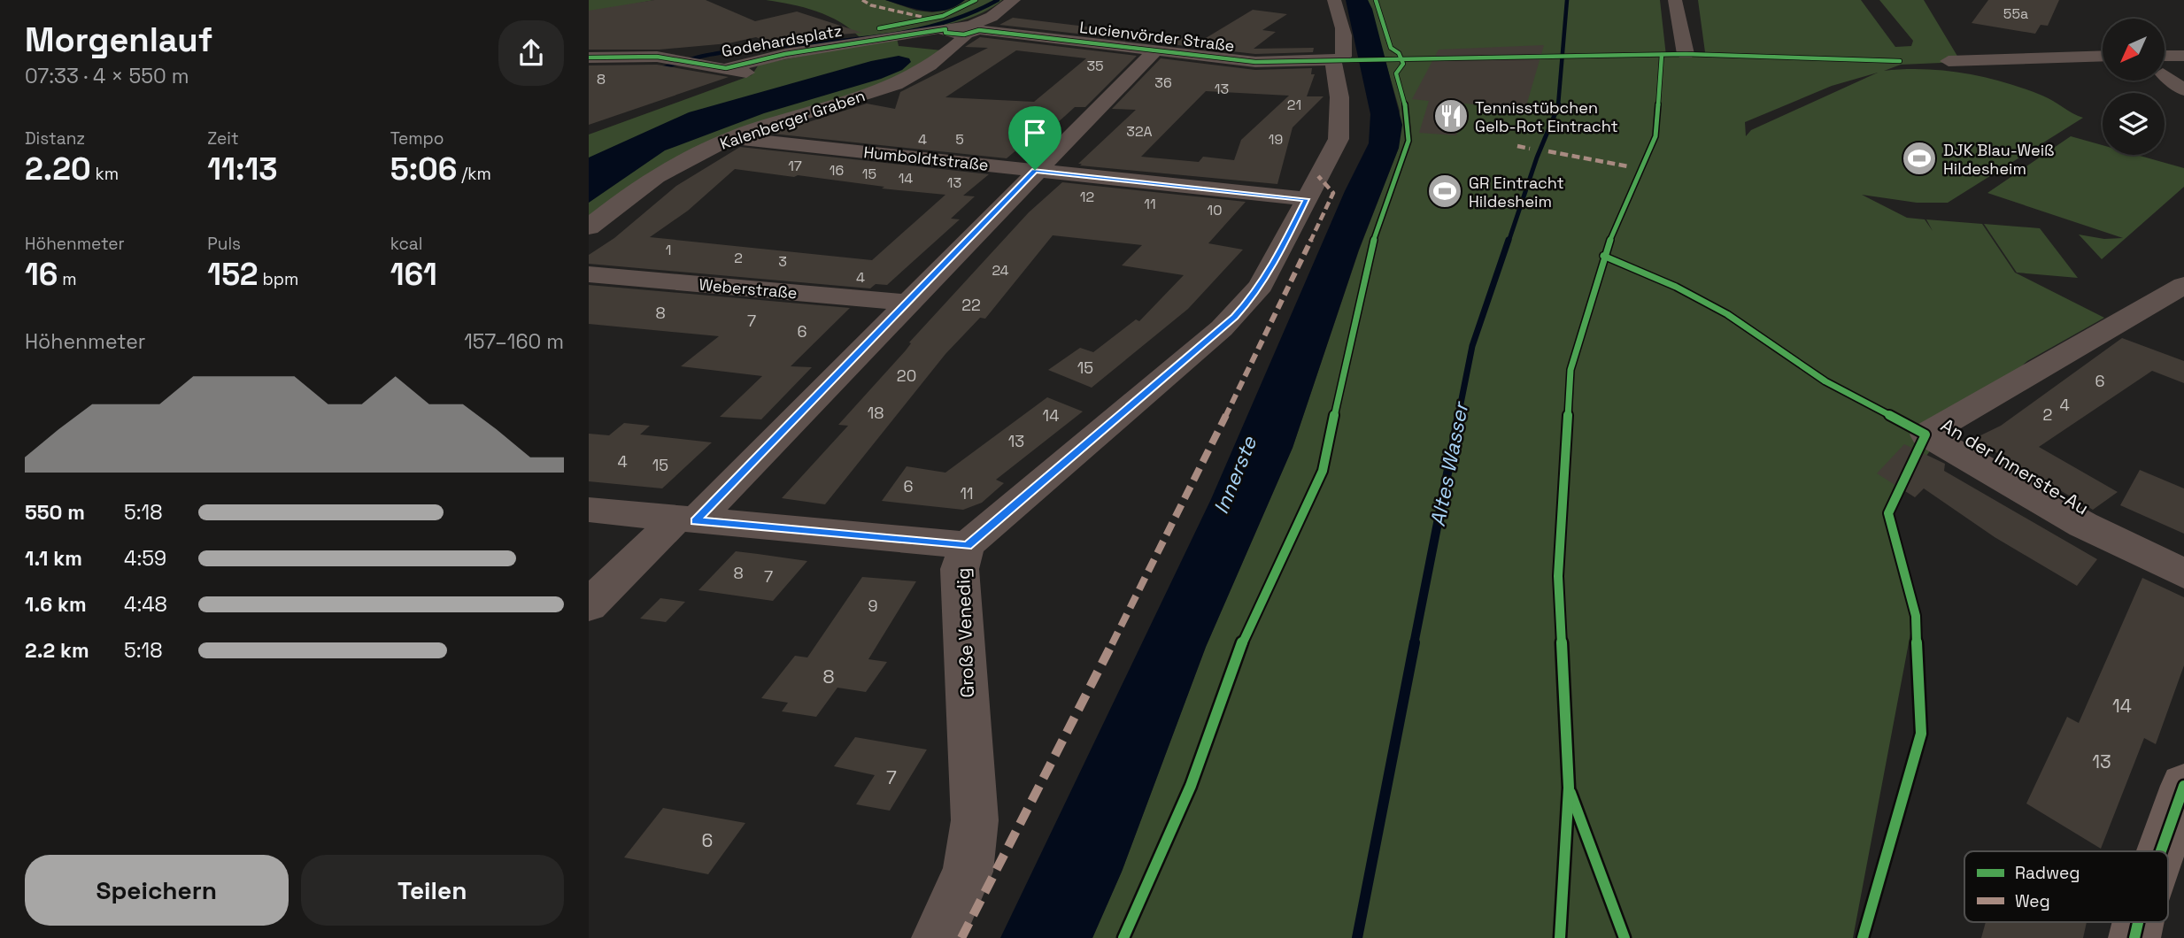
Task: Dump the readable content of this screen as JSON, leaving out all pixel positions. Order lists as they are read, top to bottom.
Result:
{
  "streets": {
    "street": [
      "Lucienvörder Straße",
      "Godehardsplatz",
      "Kalenberger Graben",
      "Humboldtstraße",
      "Weberstraße",
      "An der Innerste-Au",
      "Große Venedig"
    ]
  },
  "crossings": [
    ["Lucienvörder Straße", "Godehardsplatz"],
    ["Lucienvörder Straße", "Kalenberger Graben"],
    ["Lucienvörder Straße", "Große Venedig"],
    ["Kalenberger Graben", "Humboldtstraße"],
    ["Humboldtstraße", "Große Venedig"]
  ],
  "water": ["Altes Wasser", "Innerste"],
  "places": {
    "restaurant": ["Tennisstübchen Gelb-Rot Eintracht"],
    "sports": ["DJK Blau-Weiß Hildesheim", "GR Eintracht Hildesheim"]
  },
  "house_numbers": [
    "55a",
    "35",
    "8",
    "36",
    "13",
    "21",
    "32A",
    "4",
    "5",
    "19",
    "17",
    "16",
    "15",
    "14",
    "13",
    "12",
    "11",
    "10",
    "1",
    "2",
    "3",
    "24",
    "4",
    "22",
    "8",
    "7",
    "6",
    "15",
    "20",
    "6",
    "4",
    "18",
    "2",
    "14",
    "13",
    "4",
    "15",
    "6",
    "11",
    "8",
    "7",
    "9",
    "8",
    "14",
    "13",
    "7",
    "6"
  ],
  "legend": ["Radweg", "Weg"],
  "north": "bottom left",
  "page": {
    "heading": ["Morgenlauf", "07:33 · 4 × 550 m"],
    "stats": [
      ["Distanz", "2.20 km"],
      ["Zeit", "11:13"],
      ["Tempo", "5:06 /km"],
      ["Höhenmeter", "16 m"],
      ["Puls", "152 bpm"],
      ["kcal", "161"]
    ],
    "chart": ["Höhenmeter", "157–160 m"],
    "list": [
      {
        "name": "550 m",
        "note": "5:18"
      },
      {
        "name": "1.1 km",
        "note": "4:59"
      },
      {
        "name": "1.6 km",
        "note": "4:48"
      },
      {
        "name": "2.2 km",
        "note": "5:18"
      }
    ],
    "buttons": ["Speichern", "Teilen"]
  }
}
